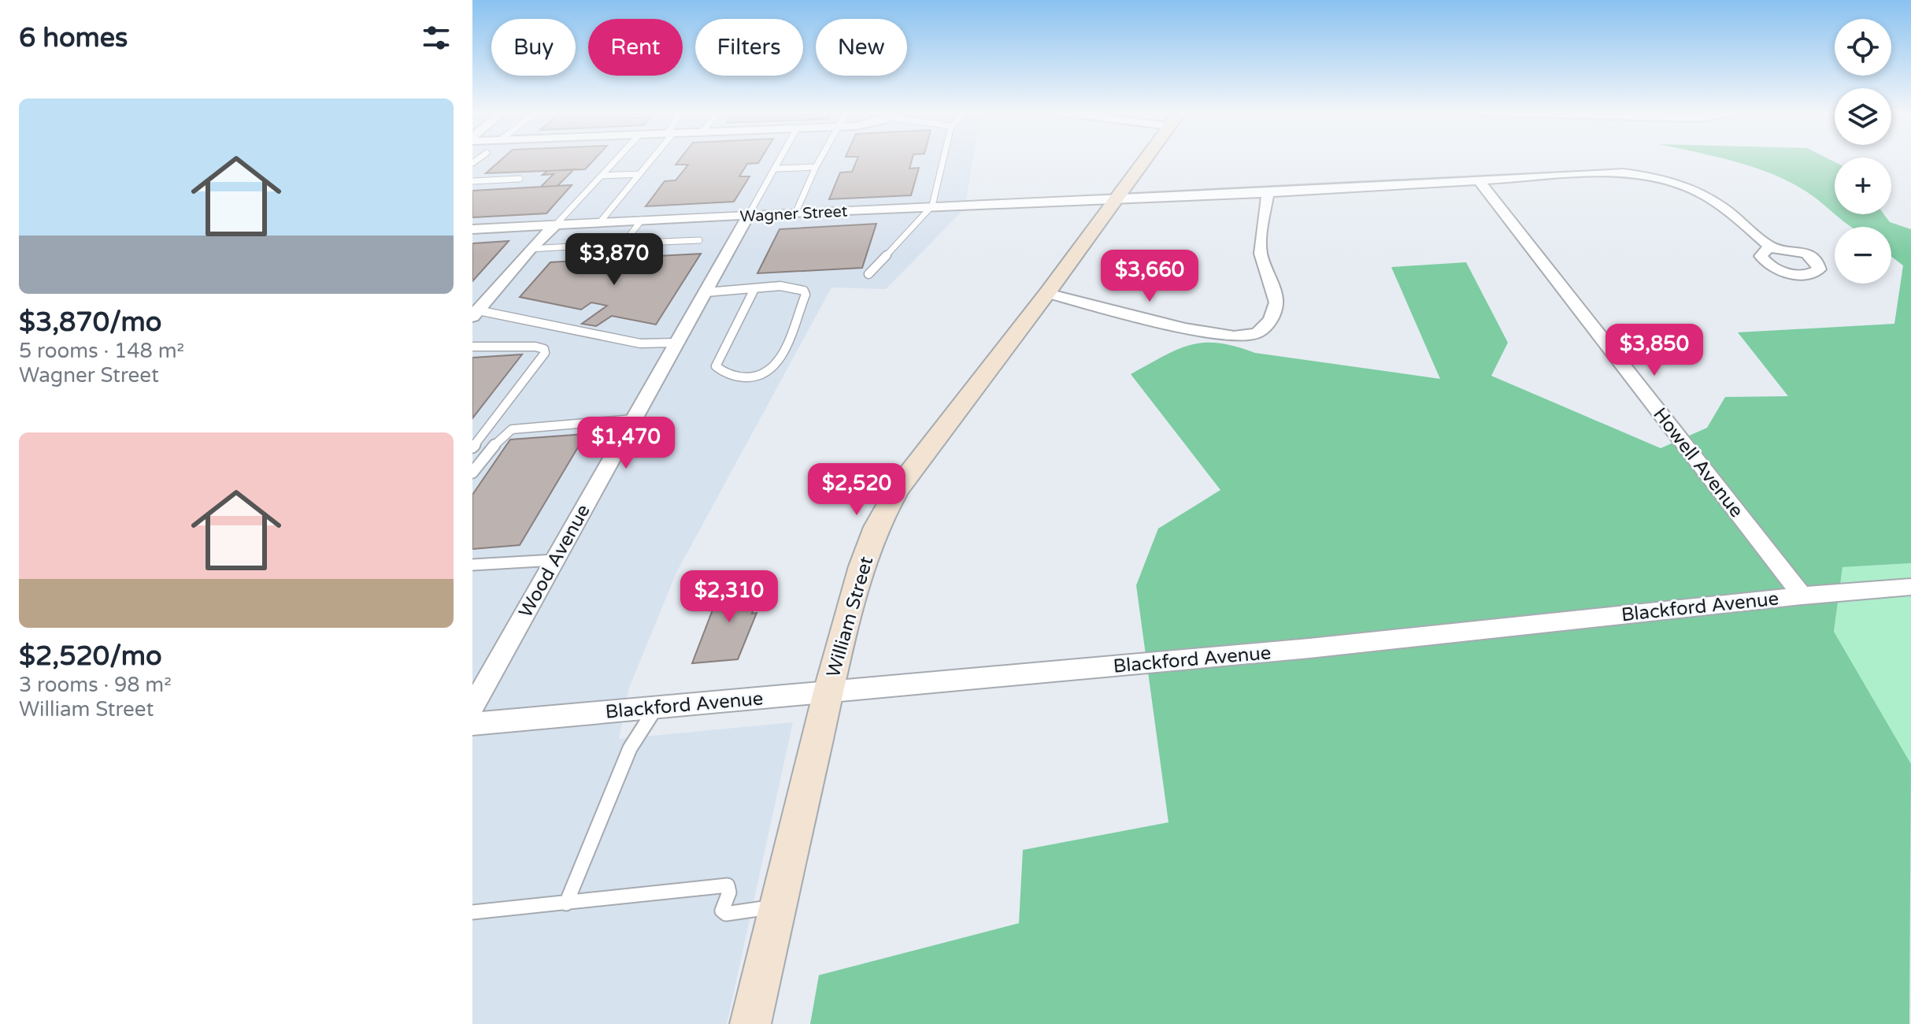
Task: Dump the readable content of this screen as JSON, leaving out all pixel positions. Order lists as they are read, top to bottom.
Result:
{
  "streets": {
    "main road": ["William Street"],
    "street": [
      "Wagner Street",
      "Howell Avenue",
      "Wood Avenue",
      "Blackford Avenue"
    ]
  },
  "crossings": [
    ["Wagner Street", "Howell Avenue"],
    ["Wagner Street", "Wood Avenue"],
    ["Wagner Street", "William Street"],
    ["Howell Avenue", "Blackford Avenue"],
    ["Blackford Avenue", "William Street"]
  ],
  "page": {
    "heading": "6 homes",
    "map_buttons": ["+", "−"],
    "chip": [
      "Buy",
      "Rent",
      "Filters",
      "New"
    ],
    "list": [
      {
        "name": "$3,870/mo",
        "note": "5 rooms · 148 m² · Wagner Street"
      },
      {
        "name": "$2,520/mo",
        "note": "3 rooms · 98 m² · William Street"
      }
    ],
    "price": [
      "$3,870",
      "$3,660",
      "$3,850",
      "$1,470",
      "$2,520",
      "$2,310"
    ]
  }
}
